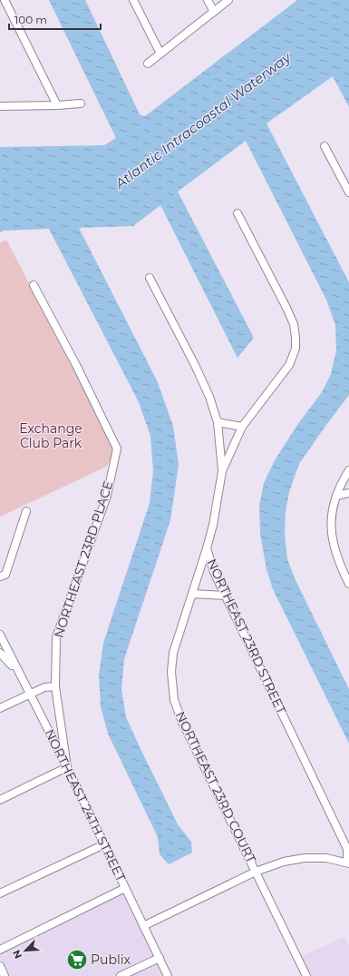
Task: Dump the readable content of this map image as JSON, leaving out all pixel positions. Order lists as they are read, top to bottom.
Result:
{
  "streets": {
    "street": [
      "NORTHEAST 23RD PLACE",
      "NORTHEAST 23RD STREET",
      "NORTHEAST 23RD COURT",
      "NORTHEAST 24TH STREET"
    ]
  },
  "crossings": [
    ["NORTHEAST 23RD PLACE", "NORTHEAST 24TH STREET"],
    ["NORTHEAST 23RD STREET", "NORTHEAST 23RD COURT"]
  ],
  "water": ["Atlantic Intracoastal Waterway"],
  "parks": ["Exchange Club Park"],
  "places": {
    "supermarket": ["Publix"]
  },
  "scale_bar": "100 m",
  "north": "bottom left"
}
